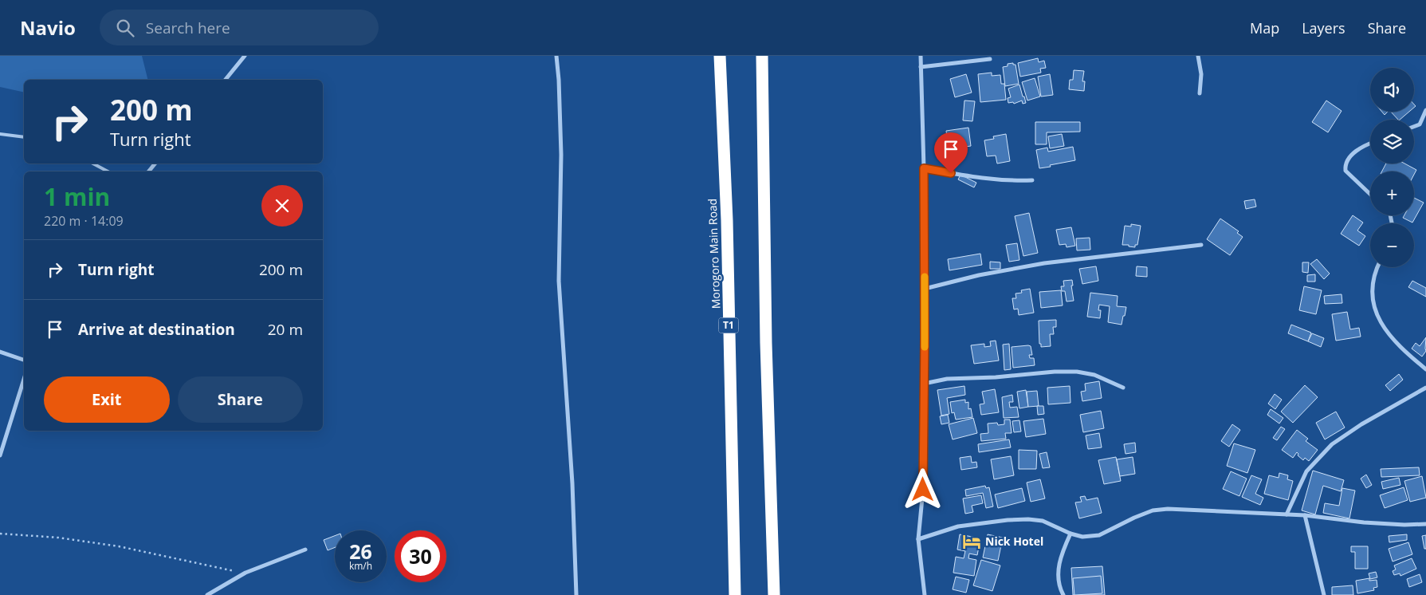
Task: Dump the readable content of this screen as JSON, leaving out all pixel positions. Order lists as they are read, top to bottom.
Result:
{
  "streets": {
    "highway": ["Morogoro Main Road", "T1"]
  },
  "places": {
    "hotel": ["Nick Hotel"]
  },
  "page": {
    "header": "Navio",
    "search": "Search here",
    "nav": ["Map", "Layers", "Share"],
    "map_buttons": ["+", "−"],
    "turn": ["200 m", "Turn right"],
    "heading": ["1 min", "220 m · 14:09"],
    "list": [
      {
        "name": "Turn right",
        "value": "200 m"
      },
      {
        "name": "Arrive at destination",
        "value": "20 m"
      }
    ],
    "buttons": ["Exit", "Share"],
    "speed": "26 km/h",
    "limit": "30"
  }
}
